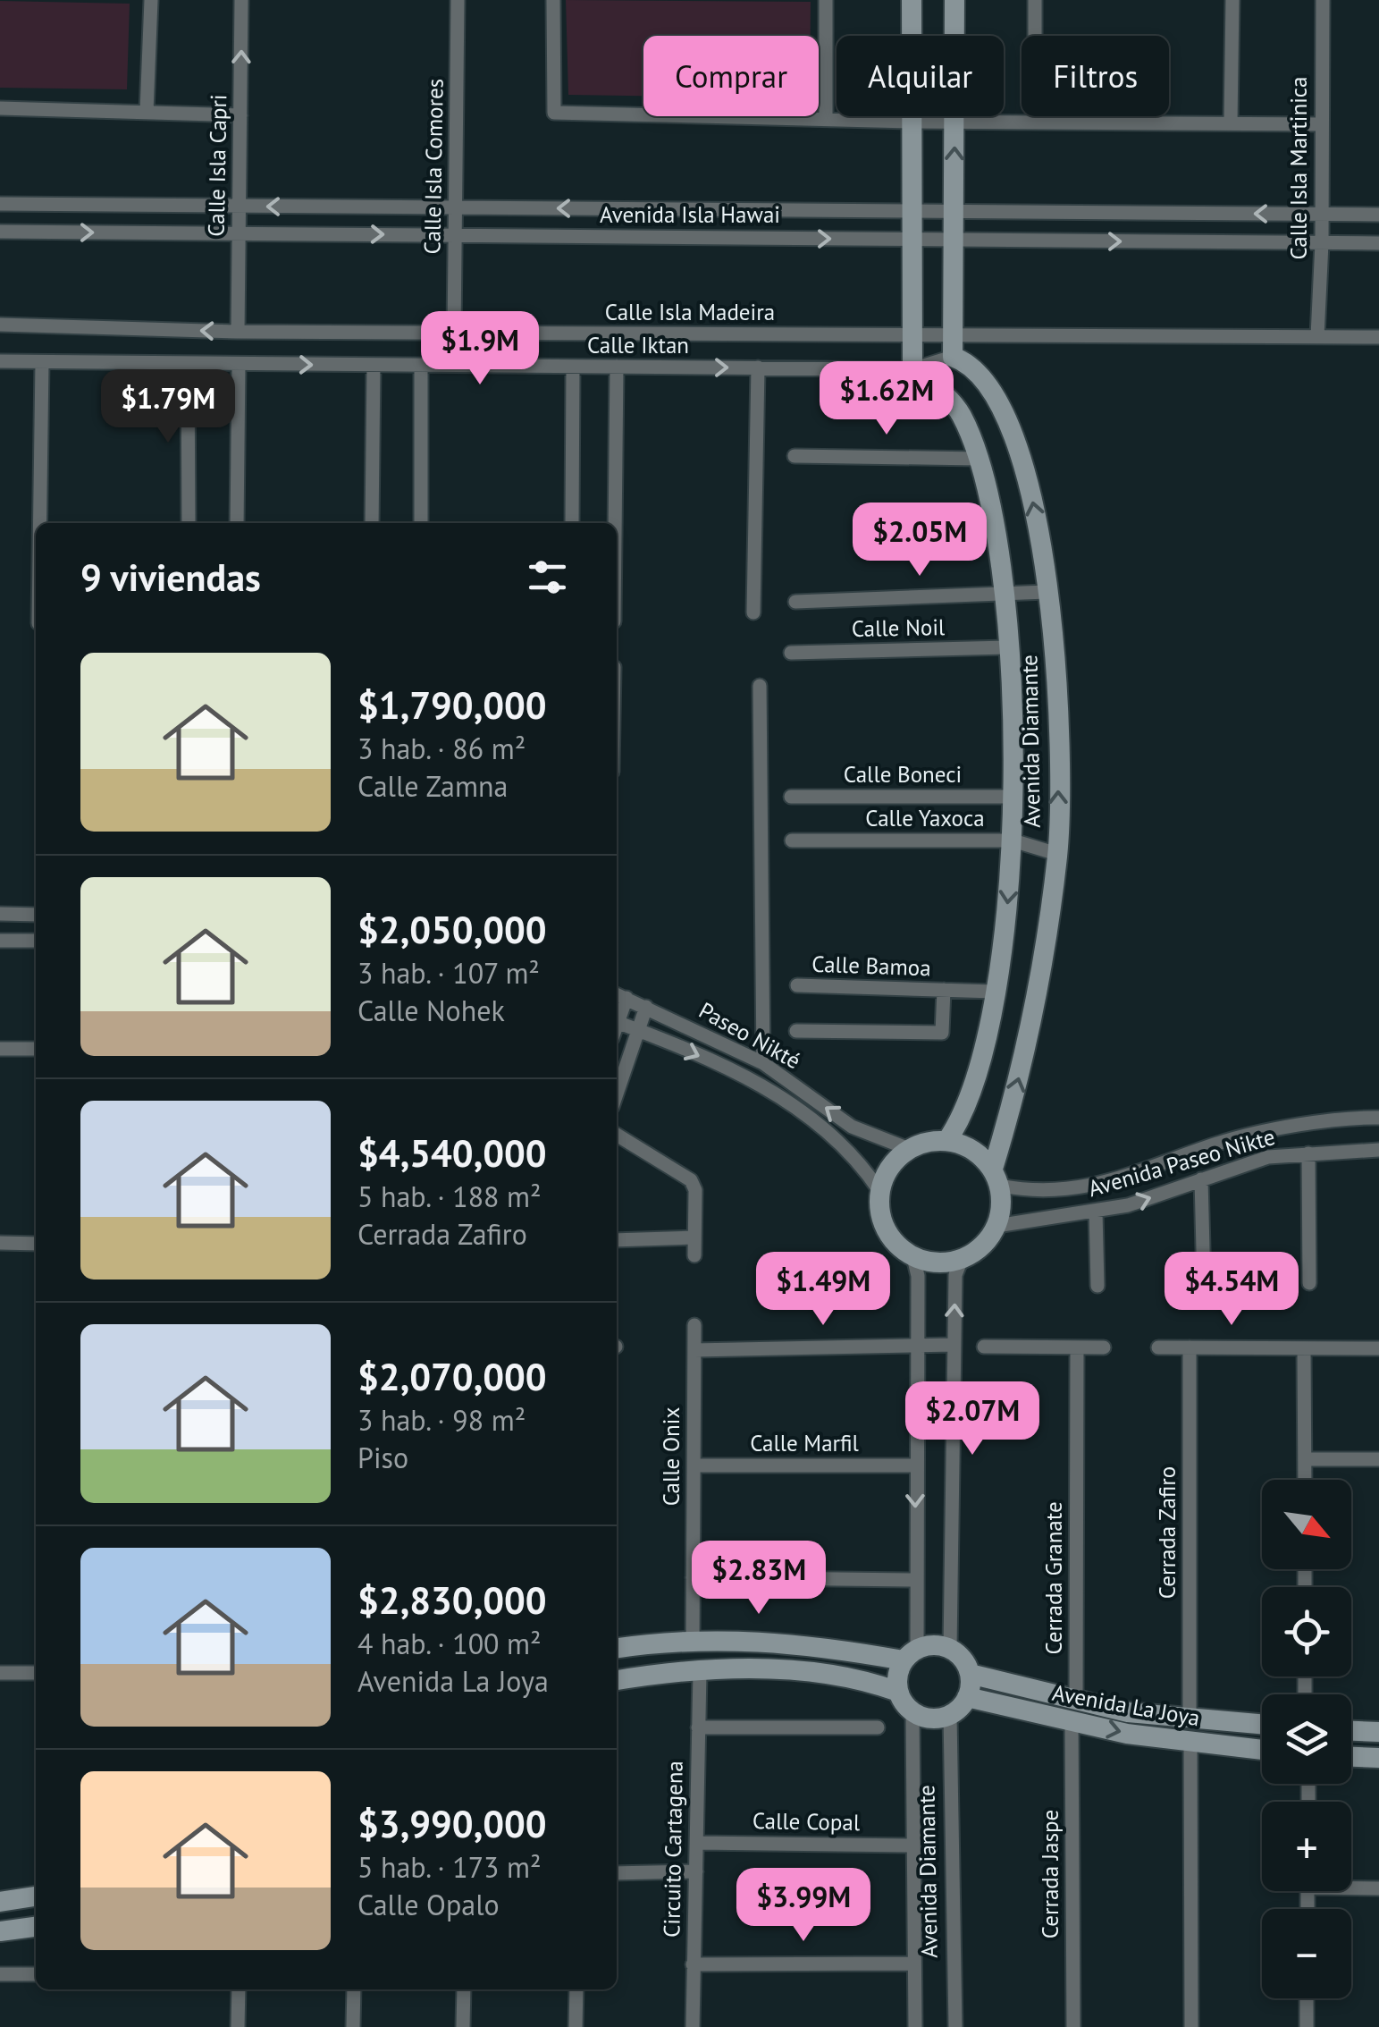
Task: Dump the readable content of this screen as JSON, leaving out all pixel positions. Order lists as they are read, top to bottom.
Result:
{
  "streets": {
    "street": [
      "Calle Isla Capri",
      "Calle Isla Comores",
      "Calle Isla Martinica",
      "Avenida Isla Hawai",
      "Calle Isla Madeira",
      "Calle Iktan",
      "Calle Noil",
      "Avenida Diamante",
      "Calle Boneci",
      "Calle Yaxoca",
      "Calle Bamoa",
      "Paseo Nikté",
      "Avenida Paseo Nikte",
      "Calle Marfil",
      "Calle Onix",
      "Cerrada Zafiro",
      "Cerrada Granate",
      "Avenida La Joya",
      "Calle Copal",
      "Circuito Cartagena",
      "Cerrada Jaspe"
    ]
  },
  "crossings": [
    ["Calle Isla Capri", "Avenida Isla Hawai"],
    ["Calle Isla Capri", "Calle Isla Madeira"],
    ["Calle Isla Comores", "Avenida Isla Hawai"],
    ["Calle Isla Comores", "Calle Isla Madeira"],
    ["Calle Isla Martinica", "Avenida Isla Hawai"],
    ["Calle Isla Martinica", "Calle Isla Madeira"],
    ["Calle Iktan", "Avenida Diamante"],
    ["Calle Noil", "Avenida Diamante"],
    ["Avenida Diamante", "Calle Boneci"],
    ["Avenida Diamante", "Calle Yaxoca"],
    ["Avenida Diamante", "Calle Bamoa"],
    ["Avenida Diamante", "Paseo Nikté"],
    ["Avenida Diamante", "Avenida Paseo Nikte"],
    ["Avenida Diamante", "Avenida La Joya"],
    ["Avenida Diamante", "Calle Copal"],
    ["Paseo Nikté", "Avenida Paseo Nikte"],
    ["Calle Marfil", "Calle Onix"],
    ["Cerrada Zafiro", "Avenida La Joya"],
    ["Cerrada Granate", "Avenida La Joya"],
    ["Avenida La Joya", "Cerrada Jaspe"],
    ["Calle Copal", "Circuito Cartagena"]
  ],
  "north": "bottom right",
  "page": {
    "chip": ["Comprar", "Alquilar", "Filtros"],
    "price": [
      "$1.9M",
      "$1.62M",
      "$1.79M",
      "$2.05M",
      "$1.49M",
      "$4.54M",
      "$2.07M",
      "$2.83M",
      "$3.99M"
    ],
    "heading": "9 viviendas",
    "list": [
      {
        "name": "$1,790,000",
        "note": "3 hab. · 86 m² · Calle Zamna"
      },
      {
        "name": "$2,050,000",
        "note": "3 hab. · 107 m² · Calle Nohek"
      },
      {
        "name": "$4,540,000",
        "note": "5 hab. · 188 m² · Cerrada Zafiro"
      },
      {
        "name": "$2,070,000",
        "note": "3 hab. · 98 m² · Piso"
      },
      {
        "name": "$2,830,000",
        "note": "4 hab. · 100 m² · Avenida La Joya"
      },
      {
        "name": "$3,990,000",
        "note": "5 hab. · 173 m² · Calle Opalo"
      }
    ],
    "map_buttons": ["+", "−"]
  }
}
